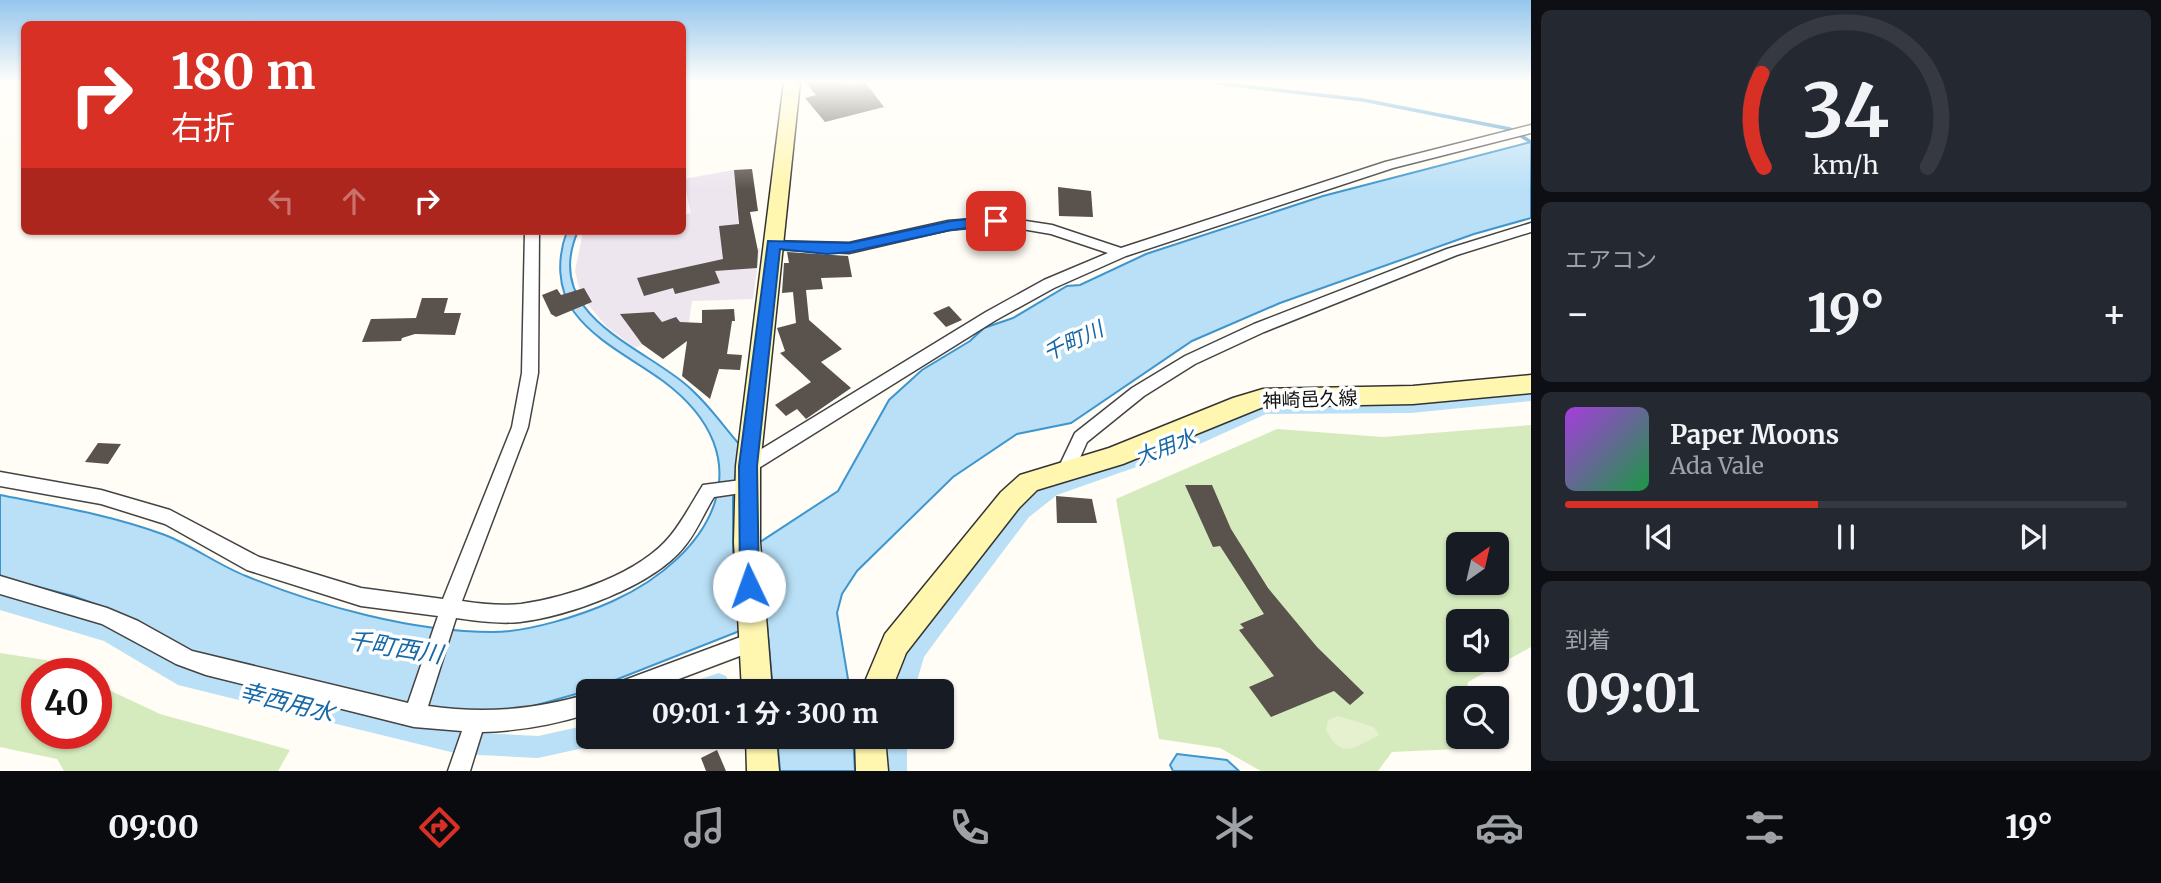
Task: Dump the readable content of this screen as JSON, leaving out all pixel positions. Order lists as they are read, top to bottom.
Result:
{
  "streets": {
    "street": ["神崎邑久線"]
  },
  "water": [
    "千町川",
    "大用水",
    "千町西川",
    "幸西用水"
  ],
  "north": "top right",
  "page": {
    "turn": ["180 m", "右折"],
    "tile": [
      "エアコン",
      ["到着", "09:01"]
    ],
    "heat": ["−", "19°", "+"],
    "song": ["Paper Moons", "Ada Vale"],
    "limit": "40",
    "trip": "09:01 · 1 分 · 300 m",
    "tabs": ["09:00", "19°"],
    "gauge": ["34", "km/h"]
  }
}
